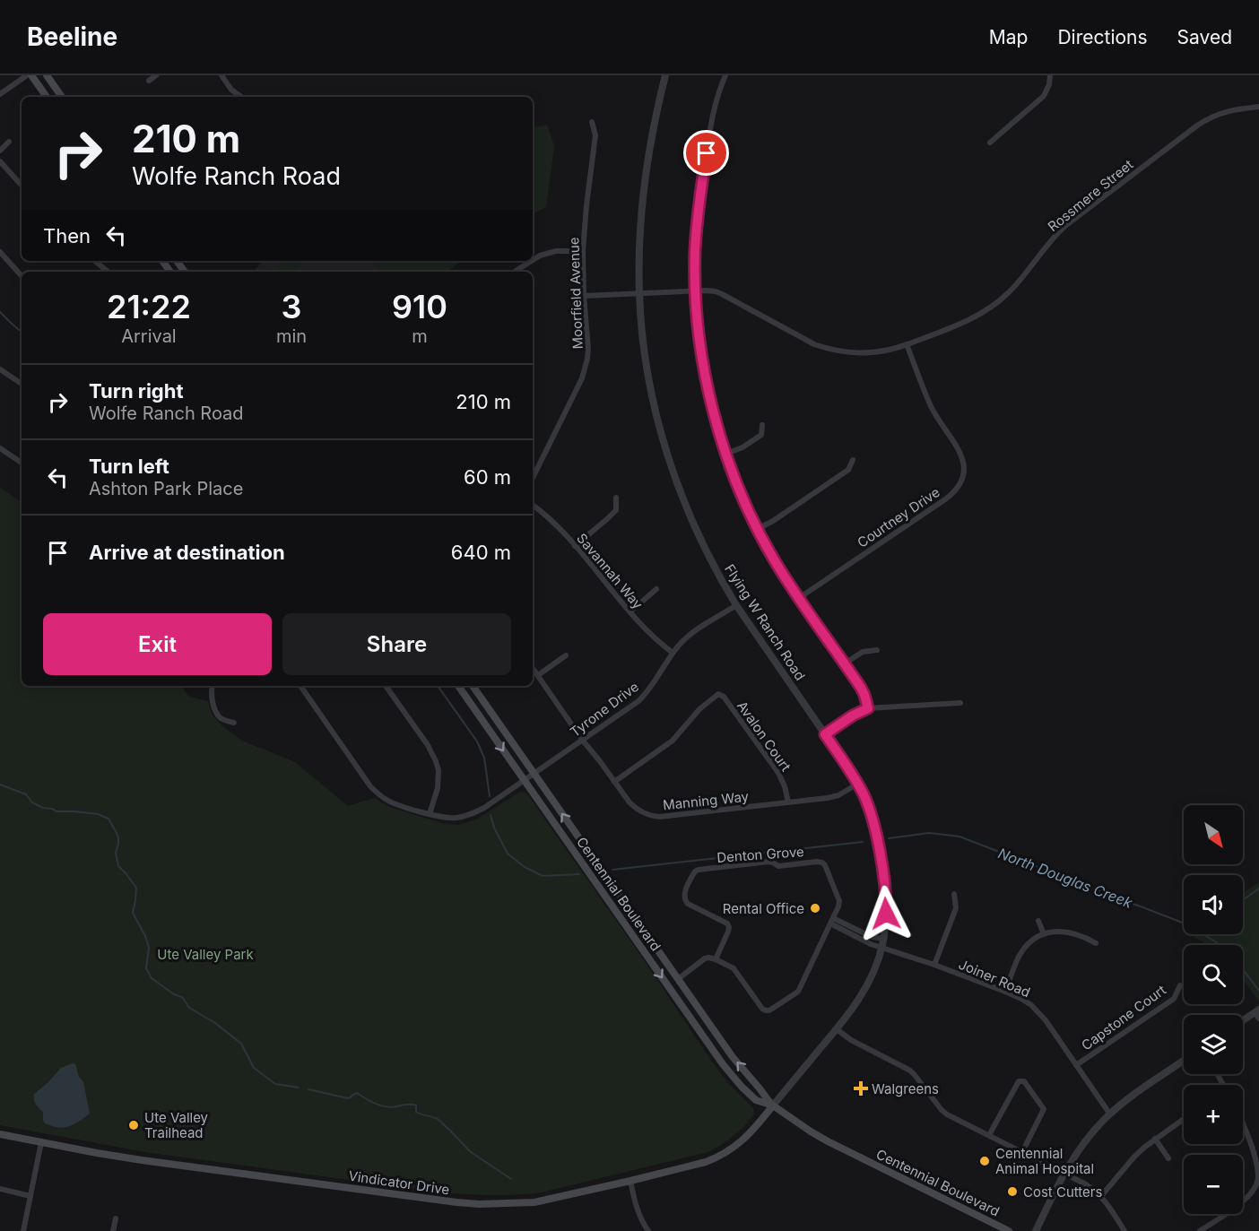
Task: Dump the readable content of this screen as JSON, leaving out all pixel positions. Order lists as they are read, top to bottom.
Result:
{
  "streets": {
    "main road": ["Centennial Boulevard", "Vindicator Drive"],
    "street": [
      "Rossmere Street",
      "Moorfield Avenue",
      "Courtney Drive",
      "Savannah Way",
      "Flying W Ranch Road",
      "Tyrone Drive",
      "Avalon Court",
      "Manning Way",
      "Denton Grove",
      "Joiner Road",
      "Capstone Court"
    ]
  },
  "crossings": [
    ["Rossmere Street", "Moorfield Avenue"],
    ["Rossmere Street", "Courtney Drive"],
    ["Rossmere Street", "Flying W Ranch Road"],
    ["Savannah Way", "Tyrone Drive"],
    ["Flying W Ranch Road", "Tyrone Drive"],
    ["Flying W Ranch Road", "Manning Way"],
    ["Flying W Ranch Road", "Centennial Boulevard"],
    ["Flying W Ranch Road", "Joiner Road"],
    ["Flying W Ranch Road", "Vindicator Drive"],
    ["Tyrone Drive", "Manning Way"],
    ["Tyrone Drive", "Centennial Boulevard"],
    ["Avalon Court", "Manning Way"],
    ["Centennial Boulevard", "Vindicator Drive"],
    ["Joiner Road", "Capstone Court"]
  ],
  "water": ["North Douglas Creek"],
  "parks": ["Ute Valley Park"],
  "places": {
    "other": [
      "Rental Office",
      "Ute Valley Trailhead",
      "Centennial Animal Hospital",
      "Cost Cutters"
    ],
    "health": ["Walgreens"]
  },
  "north": "bottom right",
  "page": {
    "header": "Beeline",
    "nav": ["Map", "Directions", "Saved"],
    "turn": ["210 m", "Wolfe Ranch Road"],
    "then": "Then",
    "eta": [
      "21:22",
      "Arrival",
      "3",
      "min",
      "910",
      "m"
    ],
    "list": [
      {
        "name": "Turn right",
        "note": "Wolfe Ranch Road",
        "value": "210 m"
      },
      {
        "name": "Turn left",
        "note": "Ashton Park Place",
        "value": "60 m"
      },
      {
        "name": "Arrive at destination",
        "value": "640 m"
      }
    ],
    "buttons": ["Exit", "Share"],
    "map_buttons": ["+", "−"]
  }
}
